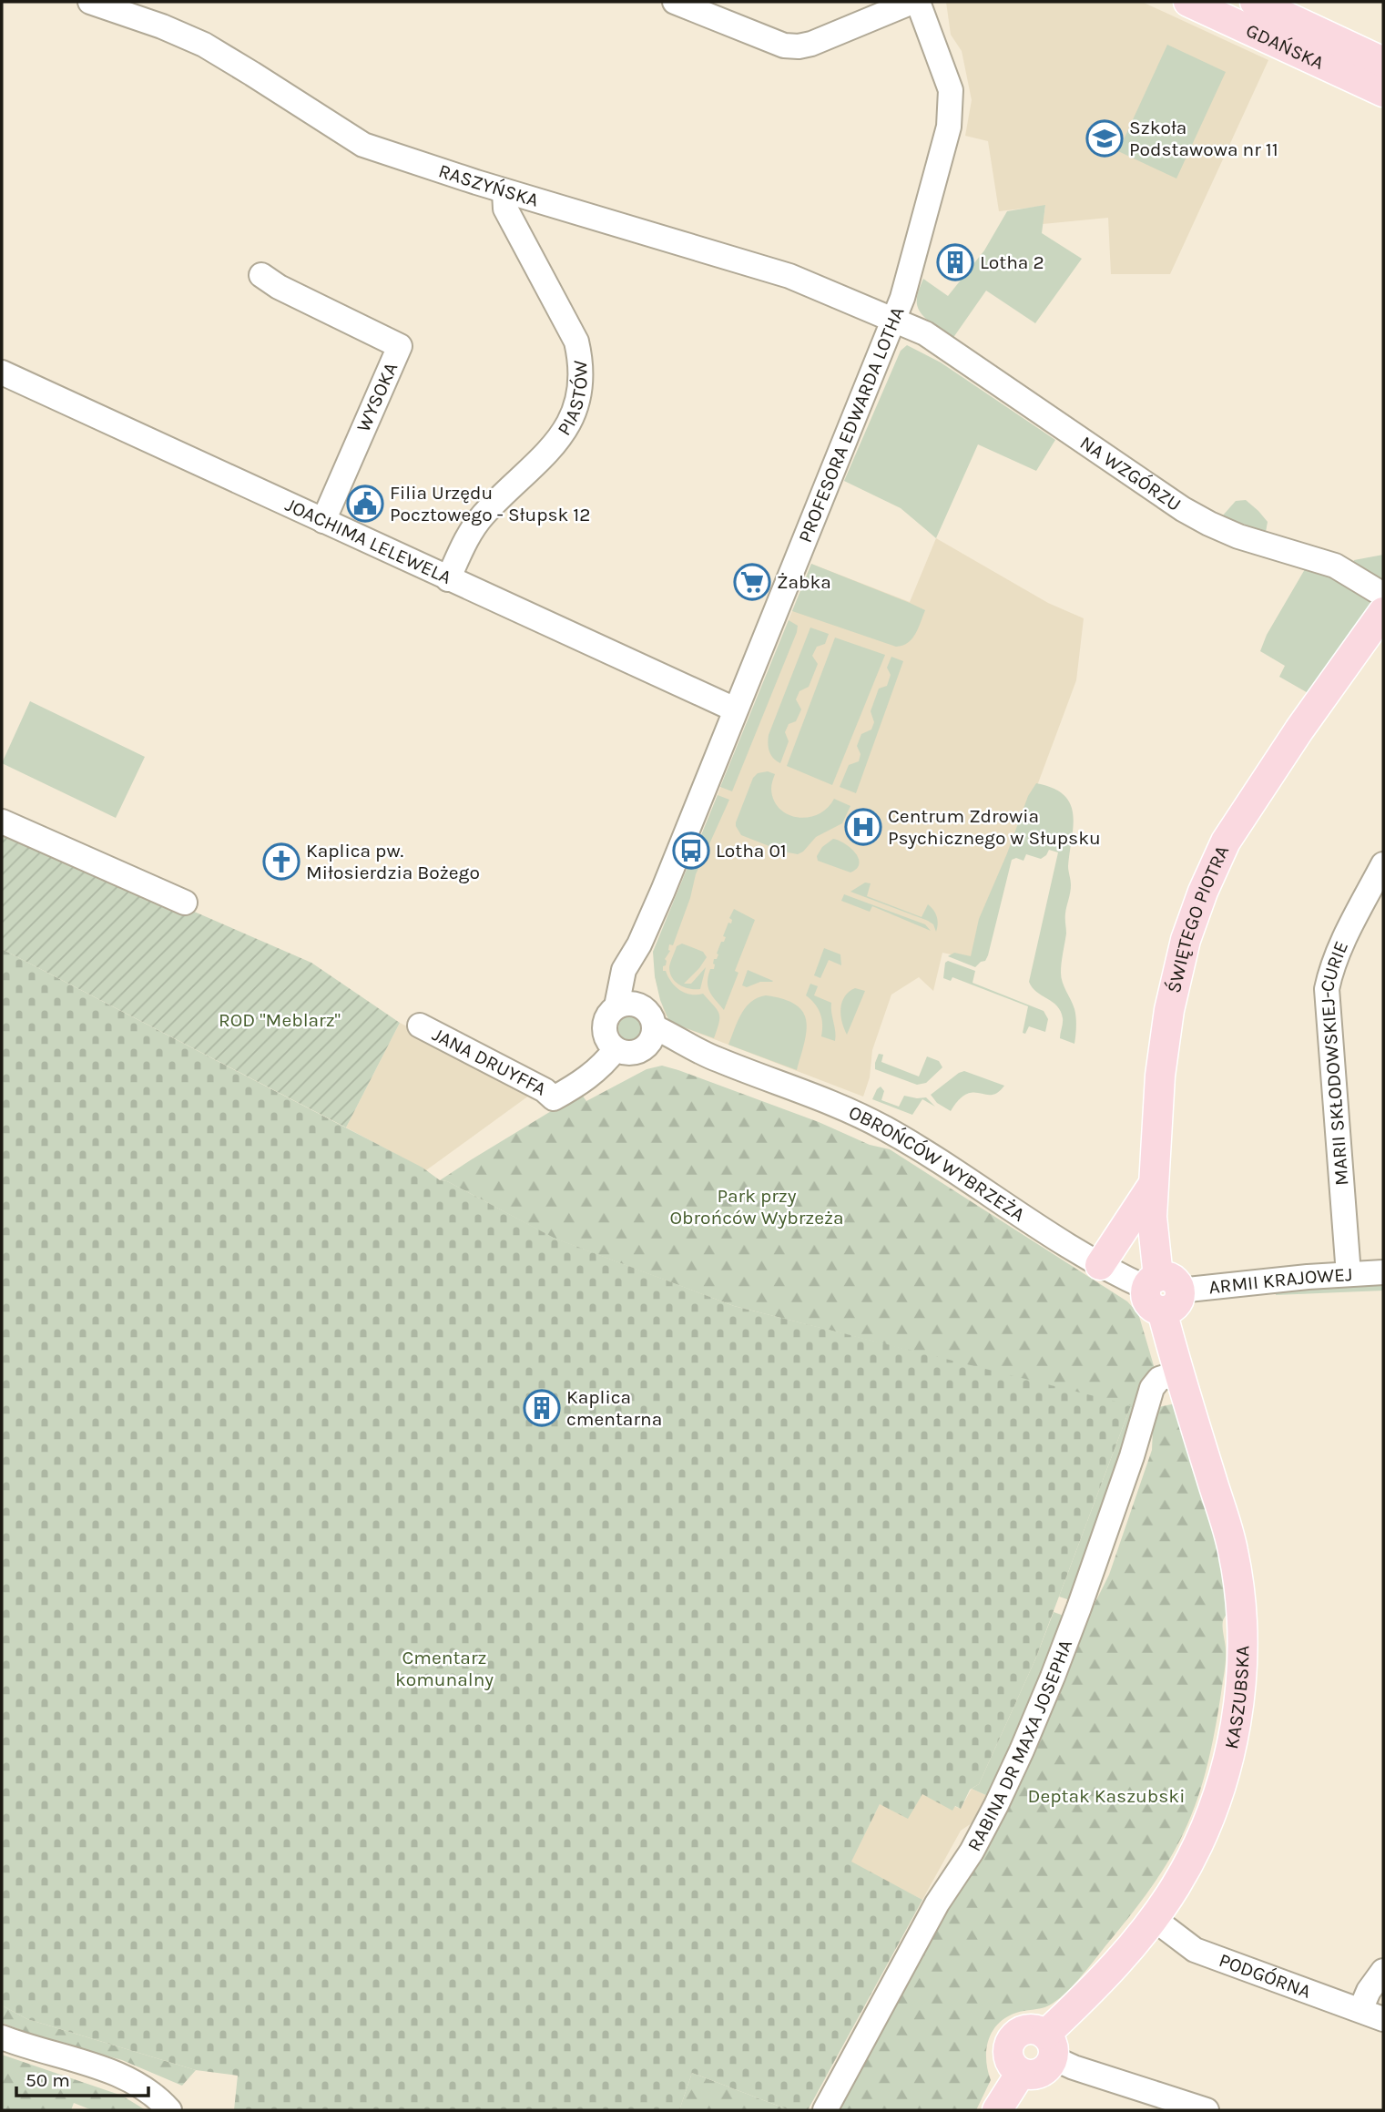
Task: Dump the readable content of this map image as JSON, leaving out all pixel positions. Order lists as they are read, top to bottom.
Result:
{
  "streets": {
    "main road": ["GDAŃSKA", "ŚWIĘTEGO PIOTRA", "KASZUBSKA"],
    "street": [
      "RASZYŃSKA",
      "PIASTÓW",
      "WYSOKA",
      "PROFESORA EDWARDA LOTHA",
      "NA WZGÓRZU",
      "JOACHIMA LELEWELA",
      "JANA DRUYFFA",
      "MARII SKŁODOWSKIEJ-CURIE",
      "OBROŃCÓW WYBRZEŻA",
      "ARMII KRAJOWEJ",
      "RABINA DR MAXA JOSEPHA",
      "PODGÓRNA"
    ]
  },
  "crossings": [
    ["RASZYŃSKA", "PIASTÓW"],
    ["RASZYŃSKA", "PROFESORA EDWARDA LOTHA"],
    ["RASZYŃSKA", "NA WZGÓRZU"],
    ["PIASTÓW", "JOACHIMA LELEWELA"],
    ["WYSOKA", "JOACHIMA LELEWELA"],
    ["PROFESORA EDWARDA LOTHA", "NA WZGÓRZU"],
    ["PROFESORA EDWARDA LOTHA", "JOACHIMA LELEWELA"],
    ["PROFESORA EDWARDA LOTHA", "JANA DRUYFFA"],
    ["PROFESORA EDWARDA LOTHA", "OBROŃCÓW WYBRZEŻA"],
    ["ŚWIĘTEGO PIOTRA", "OBROŃCÓW WYBRZEŻA"],
    ["ŚWIĘTEGO PIOTRA", "ARMII KRAJOWEJ"],
    ["ŚWIĘTEGO PIOTRA", "KASZUBSKA"],
    ["JANA DRUYFFA", "OBROŃCÓW WYBRZEŻA"],
    ["MARII SKŁODOWSKIEJ-CURIE", "ARMII KRAJOWEJ"],
    ["OBROŃCÓW WYBRZEŻA", "ARMII KRAJOWEJ"],
    ["OBROŃCÓW WYBRZEŻA", "KASZUBSKA"],
    ["ARMII KRAJOWEJ", "KASZUBSKA"],
    ["KASZUBSKA", "RABINA DR MAXA JOSEPHA"],
    ["KASZUBSKA", "PODGÓRNA"]
  ],
  "parks": [
    "ROD \"Meblarz\"",
    "Park przy Obrońców Wybrzeża",
    "Cmentarz komunalny",
    "Deptak Kaszubski"
  ],
  "places": {
    "school or university": ["Szkoła Podstawowa nr 11"],
    "building": ["Lotha 2", "Kaplica cmentarna"],
    "public building": ["Filia Urzędu Pocztowego - Słupsk 12"],
    "supermarket": ["Żabka"],
    "hospital": ["Centrum Zdrowia Psychicznego w Słupsku"],
    "bus stop": ["Lotha 01"],
    "church": ["Kaplica pw. Miłosierdzia Bożego"]
  },
  "scale_bar": "50 m"
}
